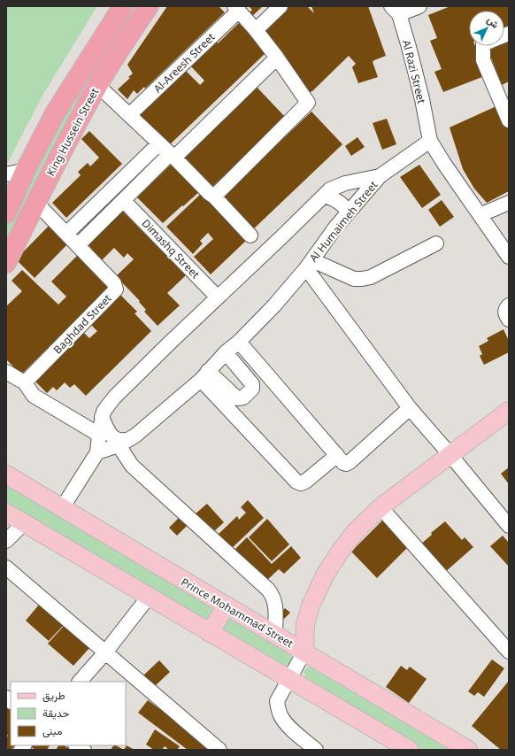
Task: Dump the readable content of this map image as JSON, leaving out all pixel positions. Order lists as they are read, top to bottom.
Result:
{
  "streets": {
    "highway": ["King Hussein Street"],
    "main road": ["Prince Mohammad Street"],
    "street": [
      "Al-Areesh Street",
      "Al Razi Street",
      "Al Humaimeh Street",
      "Dimashq Street",
      "Baghdad Street"
    ]
  },
  "crossings": [
    ["King Hussein Street", "Baghdad Street"],
    ["Al Humaimeh Street", "Dimashq Street"]
  ],
  "legend": ["طريق", "حديقة", "مبنى"],
  "north": "top right"
}
